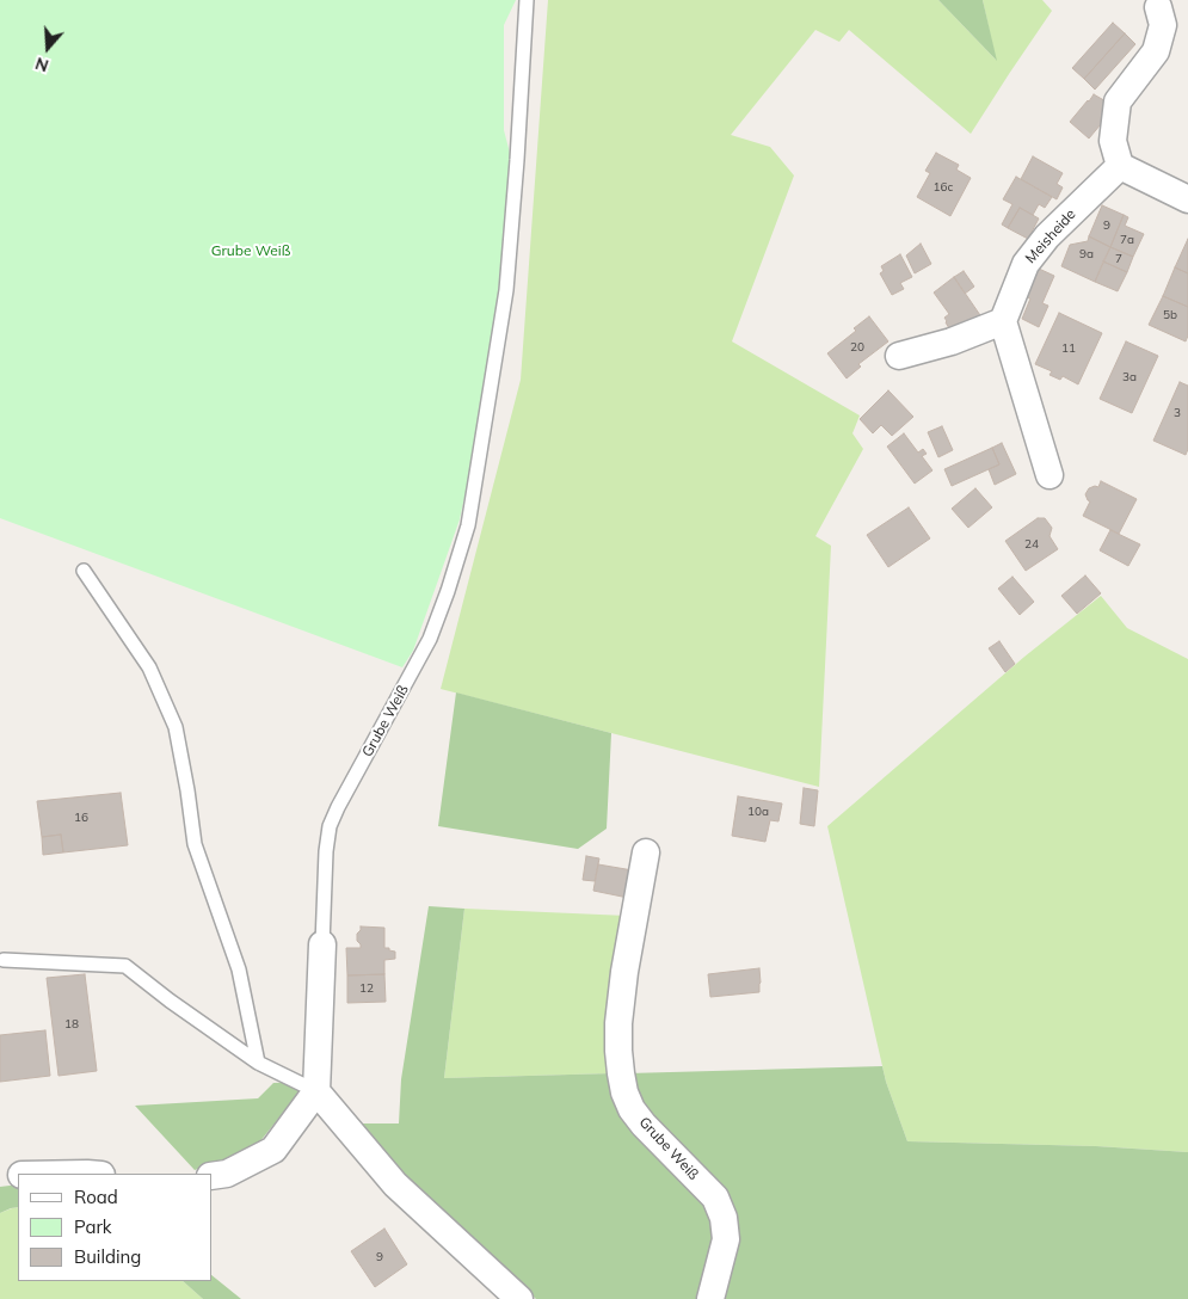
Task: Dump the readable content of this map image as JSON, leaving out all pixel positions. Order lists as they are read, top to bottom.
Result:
{
  "streets": {
    "street": ["Meisheide", "Grube Weiß"]
  },
  "parks": ["Grube Weiß"],
  "house_numbers": [
    "16c",
    "9",
    "7a",
    "9a",
    "7",
    "5b",
    "20",
    "11",
    "3a",
    "3",
    "24",
    "10a",
    "16",
    "12",
    "18",
    "9"
  ],
  "legend": ["Road", "Park", "Building"],
  "north": "bottom"
}
